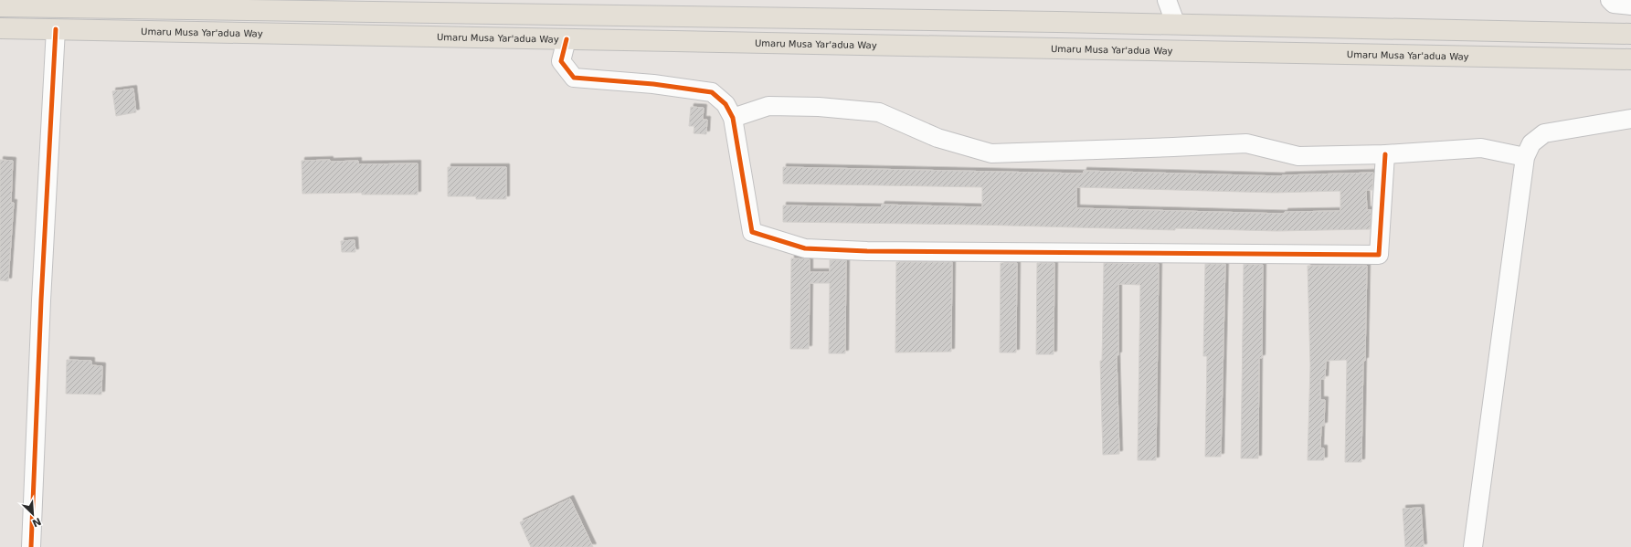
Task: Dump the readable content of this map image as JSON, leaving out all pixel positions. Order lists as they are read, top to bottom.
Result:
{
  "streets": {
    "main road": ["Umaru Musa Yar'adua Way"]
  },
  "north": "bottom right"
}
